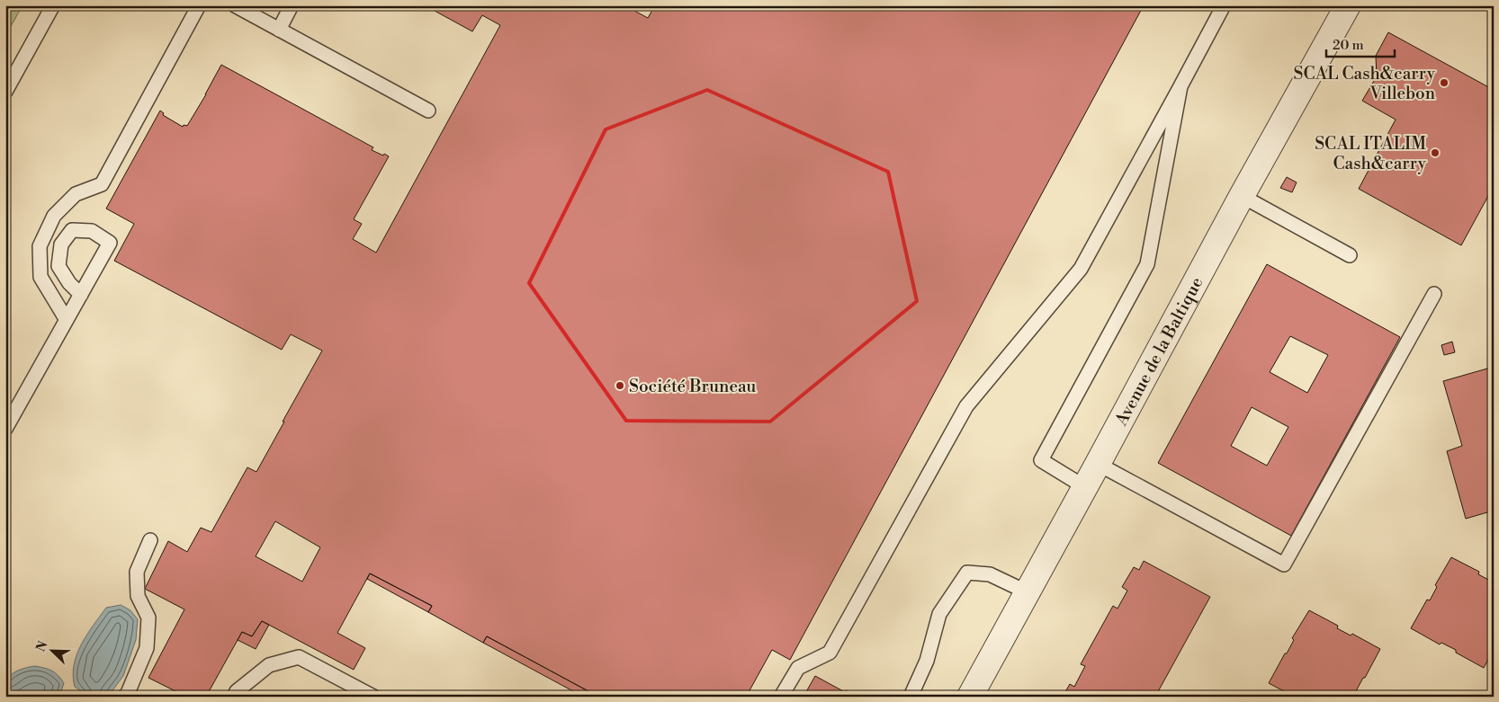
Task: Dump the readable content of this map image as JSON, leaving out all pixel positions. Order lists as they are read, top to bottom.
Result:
{
  "streets": {
    "street": ["Avenue de la Baltique"]
  },
  "places": ["SCAL Cash&carry Villebon", "SCAL ITALIM Cash&carry", "Société Bruneau"],
  "scale_bar": "20 m",
  "north": "top left"
}
